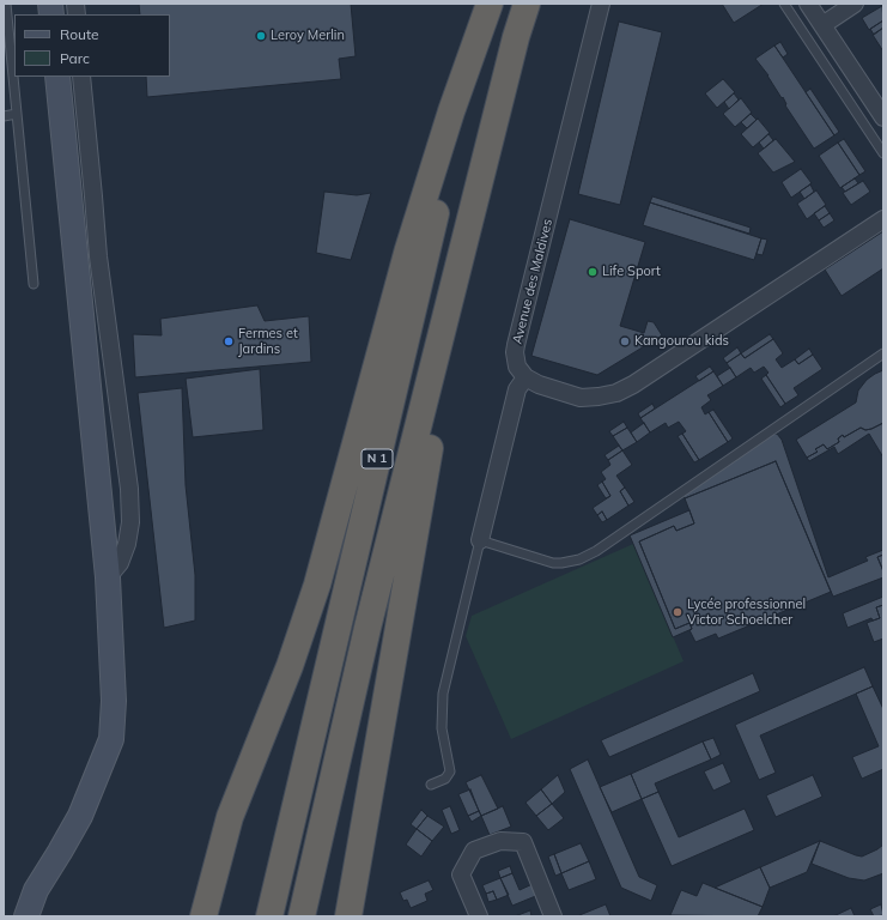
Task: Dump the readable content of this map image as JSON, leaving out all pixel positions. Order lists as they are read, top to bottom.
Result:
{
  "streets": {
    "highway": ["N 1"],
    "street": ["Avenue des Maldives"]
  },
  "places": [
    "Leroy Merlin",
    "Life Sport",
    "Fermes et Jardins",
    "Kangourou kids",
    "Lycée professionnel Victor Schoelcher"
  ],
  "legend": ["Route", "Parc"]
}
